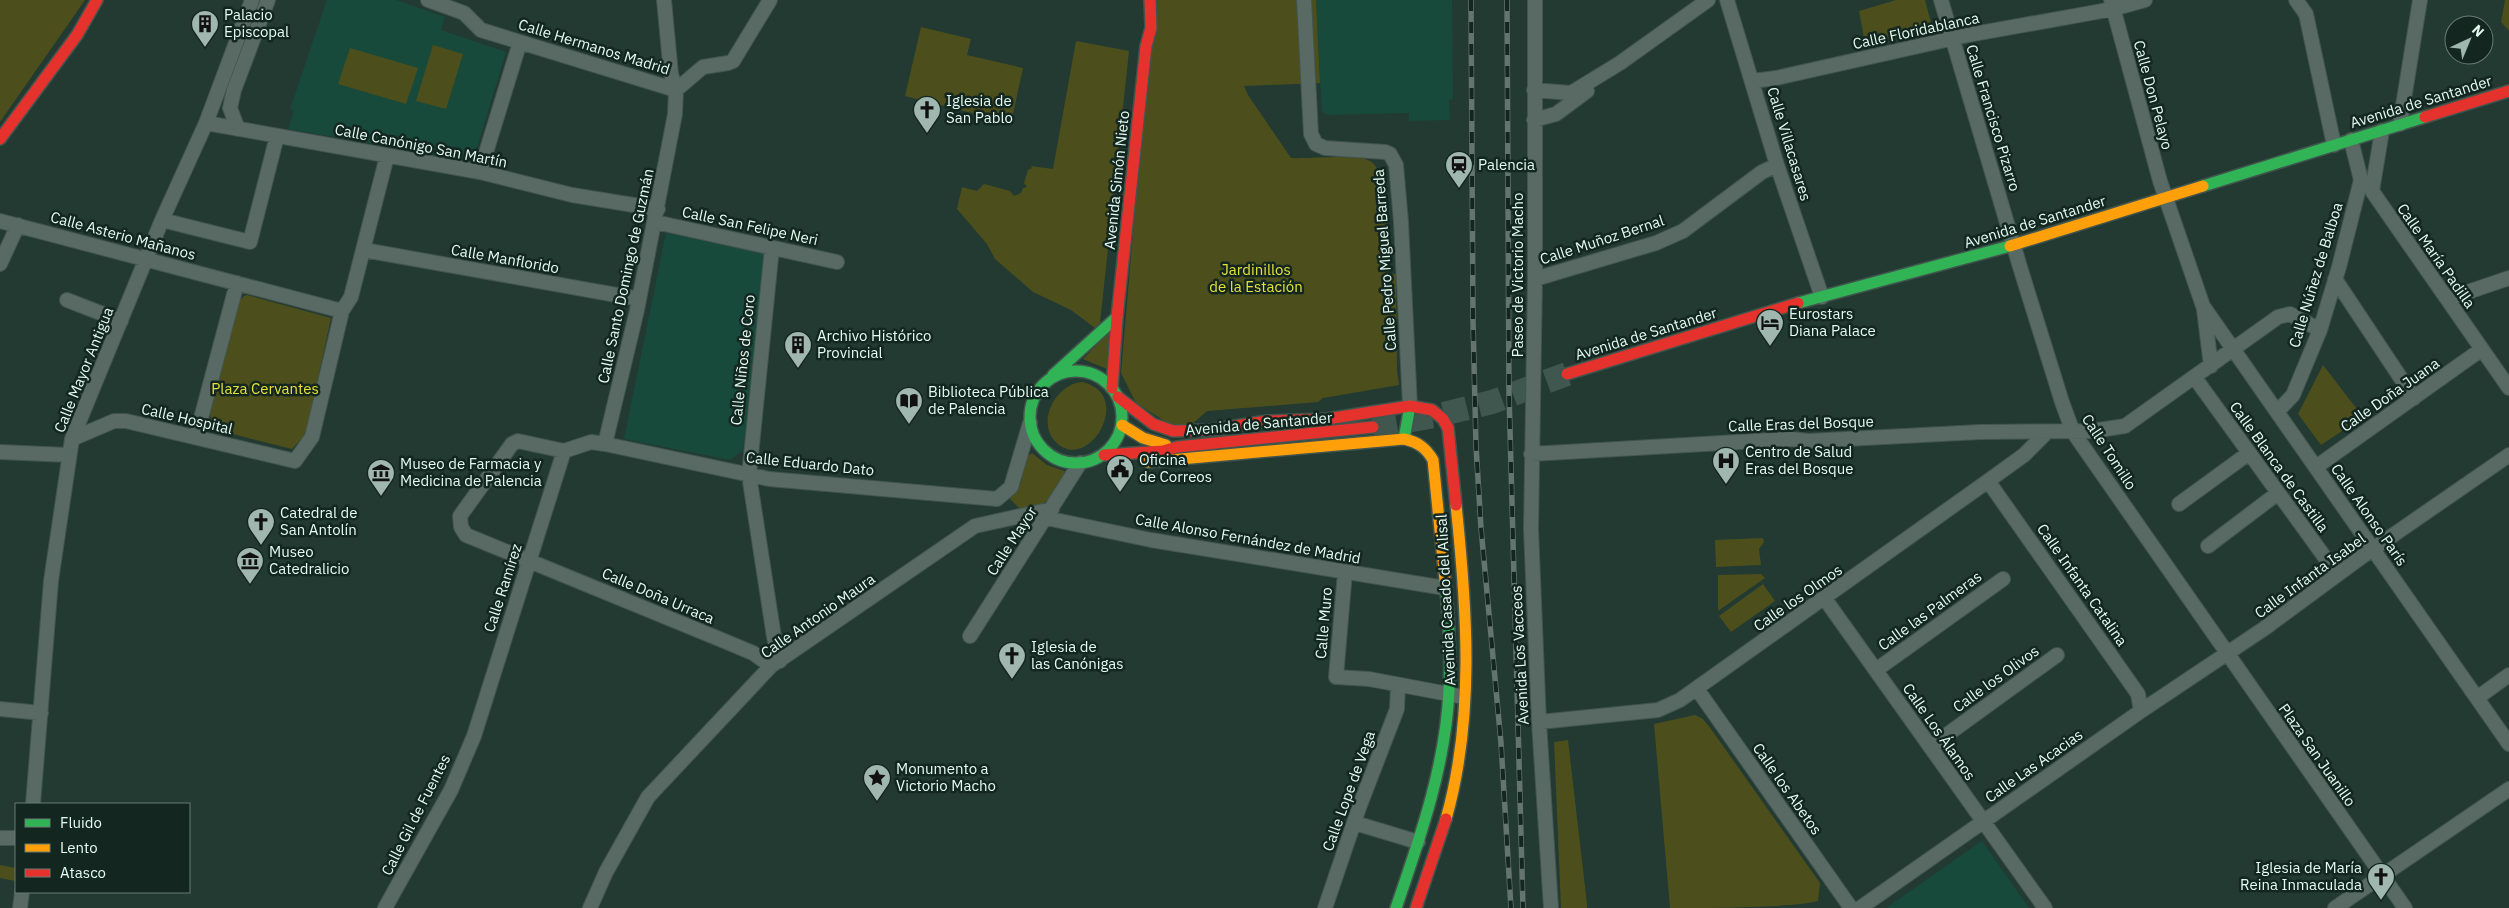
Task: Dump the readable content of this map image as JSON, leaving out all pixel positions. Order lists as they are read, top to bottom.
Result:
{
  "streets": {
    "main road": ["Avenida de Santander", "Avenida Simón Nieto", "Avenida Casado del Alisal"],
    "street": [
      "Calle Floridablanca",
      "Calle Hermanos Madrid",
      "Calle Don Pelayo",
      "Calle Francisco Pizarro",
      "Calle Villacasares",
      "Calle Canónigo San Martín",
      "Calle San Felipe Neri",
      "Calle Asterio Mañanos",
      "Calle Muñoz Bernal",
      "Calle María Padilla",
      "Calle Manflorido",
      "Calle Pedro Miguel Barreda",
      "Paseo de Victorio Macho",
      "Calle Núñez de Balboa",
      "Calle Santo Domingo de Guzmán",
      "Calle Niños de Coro",
      "Calle Mayor Antigua",
      "Calle Doña Juana",
      "Calle Hospital",
      "Calle Eras del Bosque",
      "Calle Tomillo",
      "Calle Eduardo Dato",
      "Calle Blanca de Castilla",
      "Calle Alonso París",
      "Calle Alonso Fernández de Madrid",
      "Calle Mayor",
      "Calle Infanta Isabel",
      "Calle Infanta Catalina",
      "Calle Ramírez",
      "Calle Doña Urraca",
      "Calle los Olmos",
      "Calle las Palmeras",
      "Calle Antonio Maura",
      "Calle Muro",
      "Avenida Los Vacceos",
      "Calle los Olivos",
      "Calle Los Álamos",
      "Plaza San Juanillo",
      "Calle Las Acacias",
      "Calle los Abetos",
      "Calle Lope de Vega",
      "Calle Gil de Fuentes"
    ]
  },
  "crossings": [
    ["Calle Floridablanca", "Calle Don Pelayo"],
    ["Calle Floridablanca", "Calle Francisco Pizarro"],
    ["Calle Floridablanca", "Calle Villacasares"],
    ["Calle Hermanos Madrid", "Calle Santo Domingo de Guzmán"],
    ["Calle Don Pelayo", "Avenida de Santander"],
    ["Calle Don Pelayo", "Calle Alonso París"],
    ["Avenida de Santander", "Calle Francisco Pizarro"],
    ["Avenida de Santander", "Calle Villacasares"],
    ["Avenida de Santander", "Calle María Padilla"],
    ["Avenida de Santander", "Calle Núñez de Balboa"],
    ["Avenida de Santander", "Calle Tomillo"],
    ["Avenida de Santander", "Calle Alonso París"],
    ["Calle Francisco Pizarro", "Calle Tomillo"],
    ["Calle Villacasares", "Calle Muñoz Bernal"],
    ["Calle Canónigo San Martín", "Calle San Felipe Neri"],
    ["Calle Canónigo San Martín", "Calle Santo Domingo de Guzmán"],
    ["Calle Canónigo San Martín", "Calle Mayor Antigua"],
    ["Avenida Simón Nieto", "Calle Eduardo Dato"],
    ["Avenida Simón Nieto", "Calle Mayor"],
    ["Calle San Felipe Neri", "Calle Santo Domingo de Guzmán"],
    ["Calle San Felipe Neri", "Calle Niños de Coro"],
    ["Calle Asterio Mañanos", "Calle Mayor Antigua"],
    ["Calle Muñoz Bernal", "Paseo de Victorio Macho"],
    ["Calle María Padilla", "Calle Doña Juana"],
    ["Calle Manflorido", "Calle Santo Domingo de Guzmán"],
    ["Calle Pedro Miguel Barreda", "Avenida Casado del Alisal"],
    ["Paseo de Victorio Macho", "Avenida Los Vacceos"],
    ["Calle Núñez de Balboa", "Calle Eras del Bosque"],
    ["Calle Núñez de Balboa", "Calle Alonso París"],
    ["Calle Santo Domingo de Guzmán", "Calle Eduardo Dato"],
    ["Calle Niños de Coro", "Calle Eduardo Dato"],
    ["Calle Niños de Coro", "Calle Doña Urraca"],
    ["Calle Niños de Coro", "Calle Antonio Maura"],
    ["Calle Mayor Antigua", "Calle Hospital"],
    ["Calle Doña Juana", "Calle Alonso París"],
    ["Calle Eras del Bosque", "Calle Tomillo"],
    ["Calle Eras del Bosque", "Calle Blanca de Castilla"],
    ["Calle Eras del Bosque", "Calle Alonso París"],
    ["Calle Eras del Bosque", "Calle los Olmos"],
    ["Calle Eras del Bosque", "Avenida Los Vacceos"],
    ["Calle Tomillo", "Calle Infanta Isabel"],
    ["Calle Tomillo", "Plaza San Juanillo"],
    ["Calle Tomillo", "Calle Las Acacias"],
    ["Calle Eduardo Dato", "Calle Mayor"],
    ["Calle Eduardo Dato", "Calle Ramírez"],
    ["Calle Eduardo Dato", "Calle Doña Urraca"],
    ["Calle Blanca de Castilla", "Calle Infanta Isabel"],
    ["Calle Alonso París", "Calle Infanta Isabel"],
    ["Calle Alonso Fernández de Madrid", "Calle Mayor"],
    ["Calle Alonso Fernández de Madrid", "Avenida Casado del Alisal"],
    ["Calle Alonso Fernández de Madrid", "Calle Antonio Maura"],
    ["Calle Alonso Fernández de Madrid", "Calle Muro"],
    ["Calle Mayor", "Calle Antonio Maura"],
    ["Calle Infanta Isabel", "Plaza San Juanillo"],
    ["Calle Infanta Isabel", "Calle Las Acacias"],
    ["Calle Infanta Catalina", "Calle los Olmos"],
    ["Calle Infanta Catalina", "Calle Las Acacias"],
    ["Calle Ramírez", "Calle Doña Urraca"],
    ["Calle Ramírez", "Calle Gil de Fuentes"],
    ["Calle Doña Urraca", "Calle Antonio Maura"],
    ["Calle los Olmos", "Avenida Los Vacceos"],
    ["Calle los Olmos", "Calle Los Álamos"],
    ["Calle los Olmos", "Calle los Abetos"],
    ["Calle las Palmeras", "Calle Los Álamos"],
    ["Calle Muro", "Calle Lope de Vega"],
    ["Calle los Olivos", "Calle Los Álamos"],
    ["Calle Los Álamos", "Calle Las Acacias"],
    ["Plaza San Juanillo", "Calle Las Acacias"]
  ],
  "parks": ["Jardinillos de la Estación", "Plaza Cervantes"],
  "places": {
    "building": ["Palacio Episcopal", "Archivo Histórico Provincial"],
    "church": [
      "Iglesia de San Pablo",
      "Catedral de San Antolín",
      "Iglesia de las Canónigas",
      "Iglesia de María Reina Inmaculada"
    ],
    "station": ["Palencia"],
    "hotel": ["Eurostars Diana Palace"],
    "library": ["Biblioteca Pública de Palencia"],
    "hospital": ["Centro de Salud Eras del Bosque"],
    "public building": ["Oficina de Correos"],
    "museum": ["Museo de Farmacia y Medicina de Palencia", "Museo Catedralicio"],
    "place": ["Monumento a Victorio Macho"]
  },
  "legend": ["Fluido", "Lento", "Atasco"],
  "north": "top right"
}
